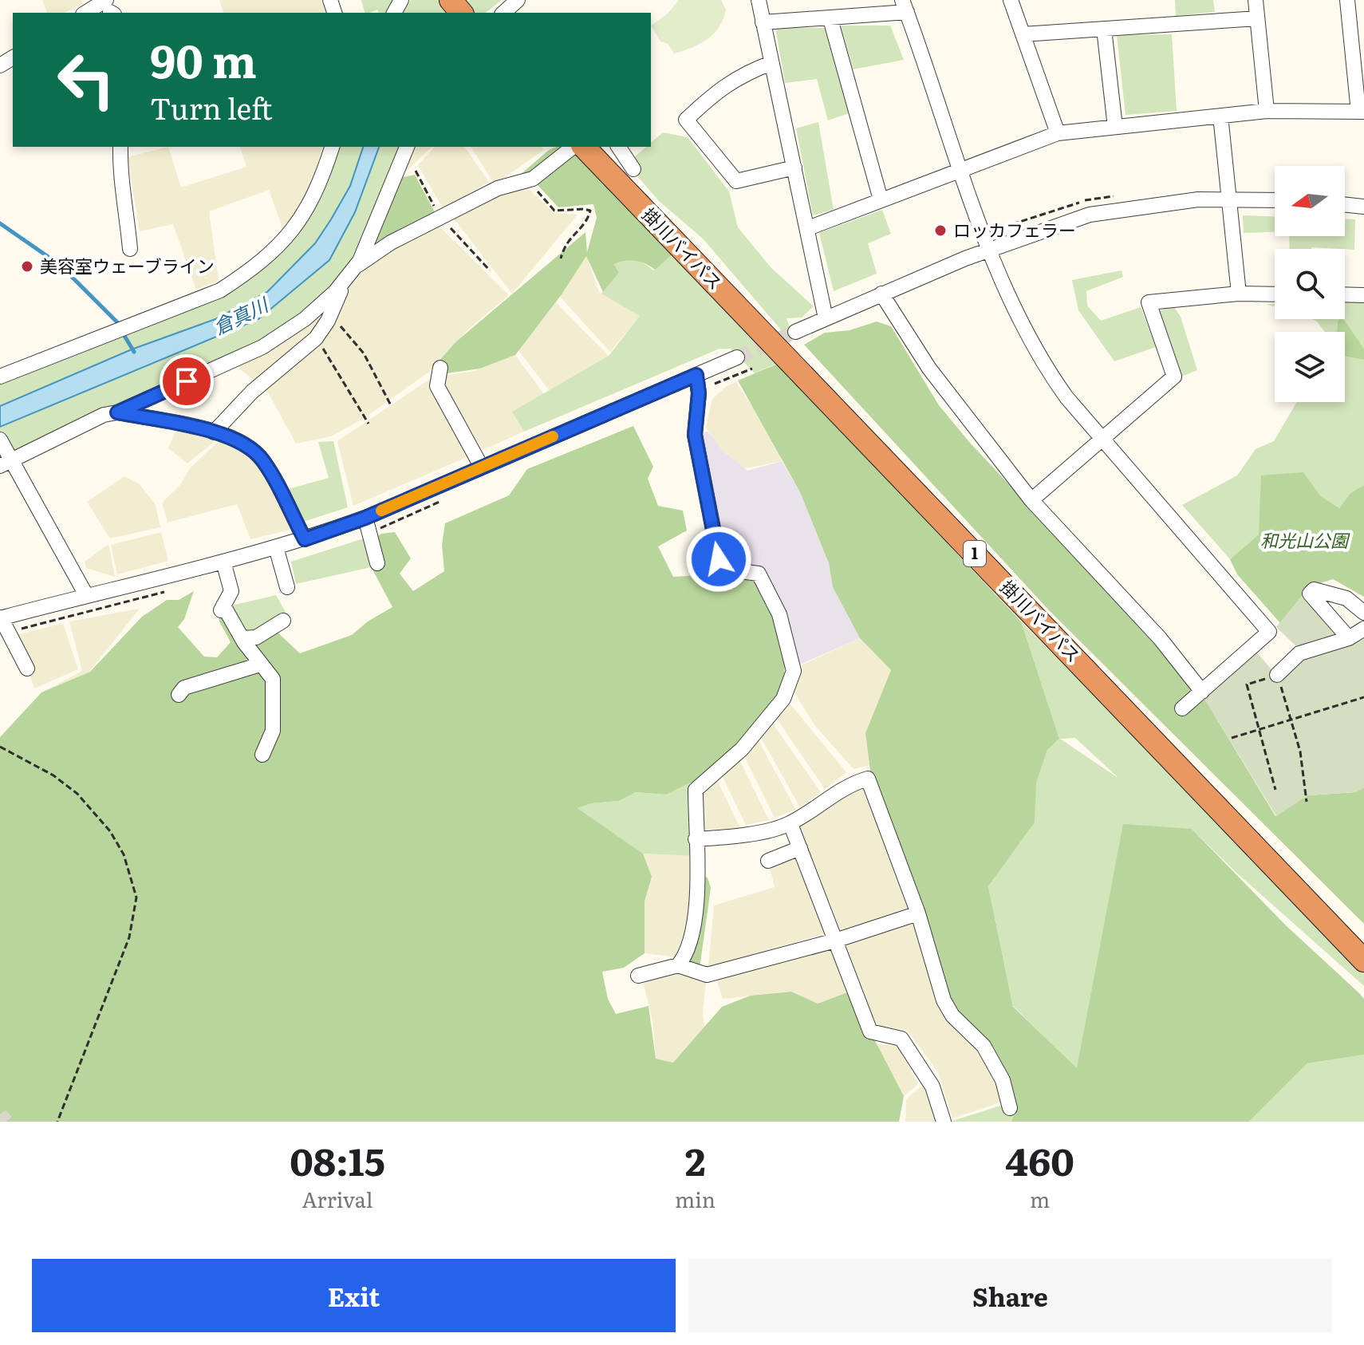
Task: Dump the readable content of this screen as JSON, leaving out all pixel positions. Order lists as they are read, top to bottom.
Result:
{
  "streets": {
    "highway": ["掛川バイパス", "1"]
  },
  "water": ["倉真川"],
  "parks": ["和光山公園"],
  "places": ["ロッカフェラー", "美容室ウェーブライン"],
  "north": "left",
  "page": {
    "turn": ["90 m", "Turn left"],
    "eta": [
      "08:15",
      "Arrival",
      "2",
      "min",
      "460",
      "m"
    ],
    "buttons": ["Exit", "Share"]
  }
}
